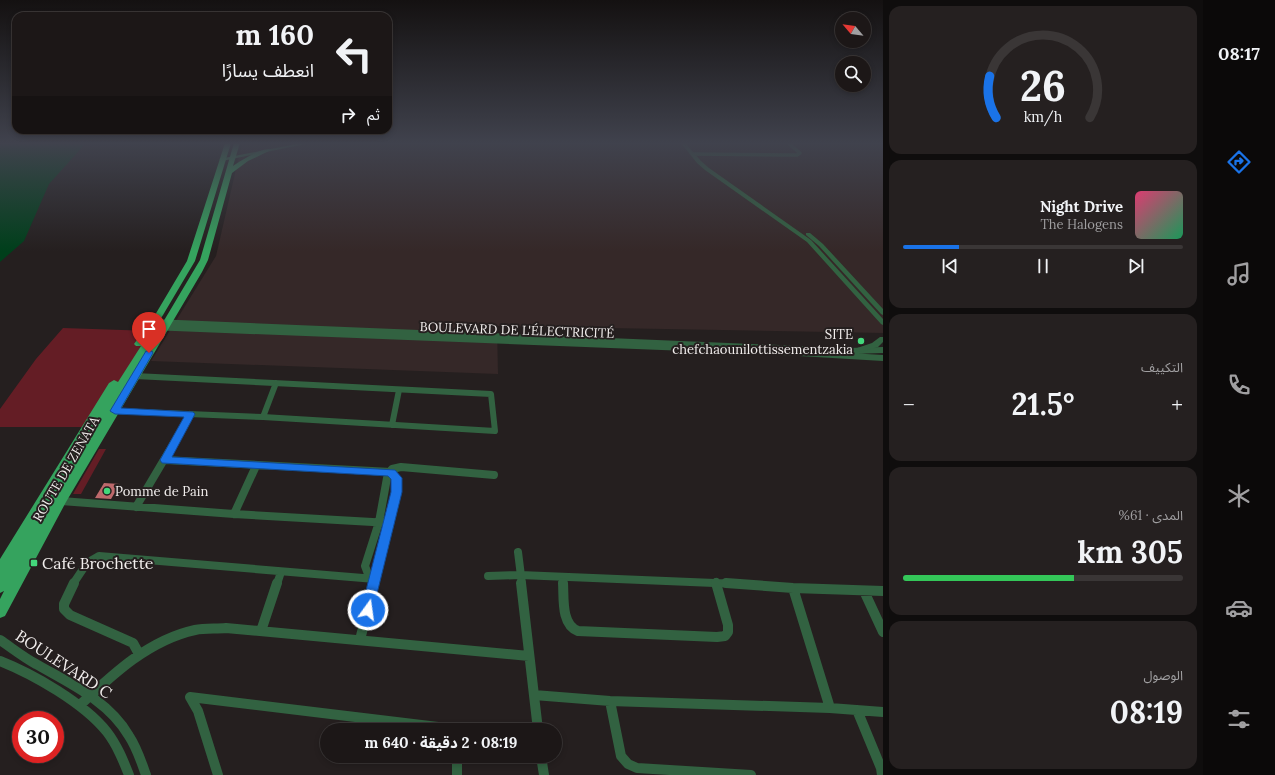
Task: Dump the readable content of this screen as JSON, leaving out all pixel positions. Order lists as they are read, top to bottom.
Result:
{
  "streets": {
    "main road": ["ROUTE DE ZENATA"],
    "street": ["BOULEVARD DE L'ÉLECTRICITÉ", "BOULEVARD C"]
  },
  "crossings": [
    ["BOULEVARD DE L'ÉLECTRICITÉ", "ROUTE DE ZENATA"]
  ],
  "places": {
    "other": ["SITE chefchaounilottissementzakia", "Pomme de Pain"],
    "transit": ["Café Brochette"]
  },
  "north": "top left",
  "page": {
    "tabs": "08:17",
    "turn": ["160 m", "انعطف يسارًا"],
    "then": "ثم",
    "song": ["Night Drive", "The Halogens"],
    "tile": [
      "التكييف",
      ["المدى · 61%", "305 km"],
      ["الوصول", "08:19"]
    ],
    "heat": ["−", "21.5°", "+"],
    "limit": "30",
    "trip": "08:19 · 2 دقيقة · 640 m",
    "gauge": ["26", "km/h"]
  }
}
